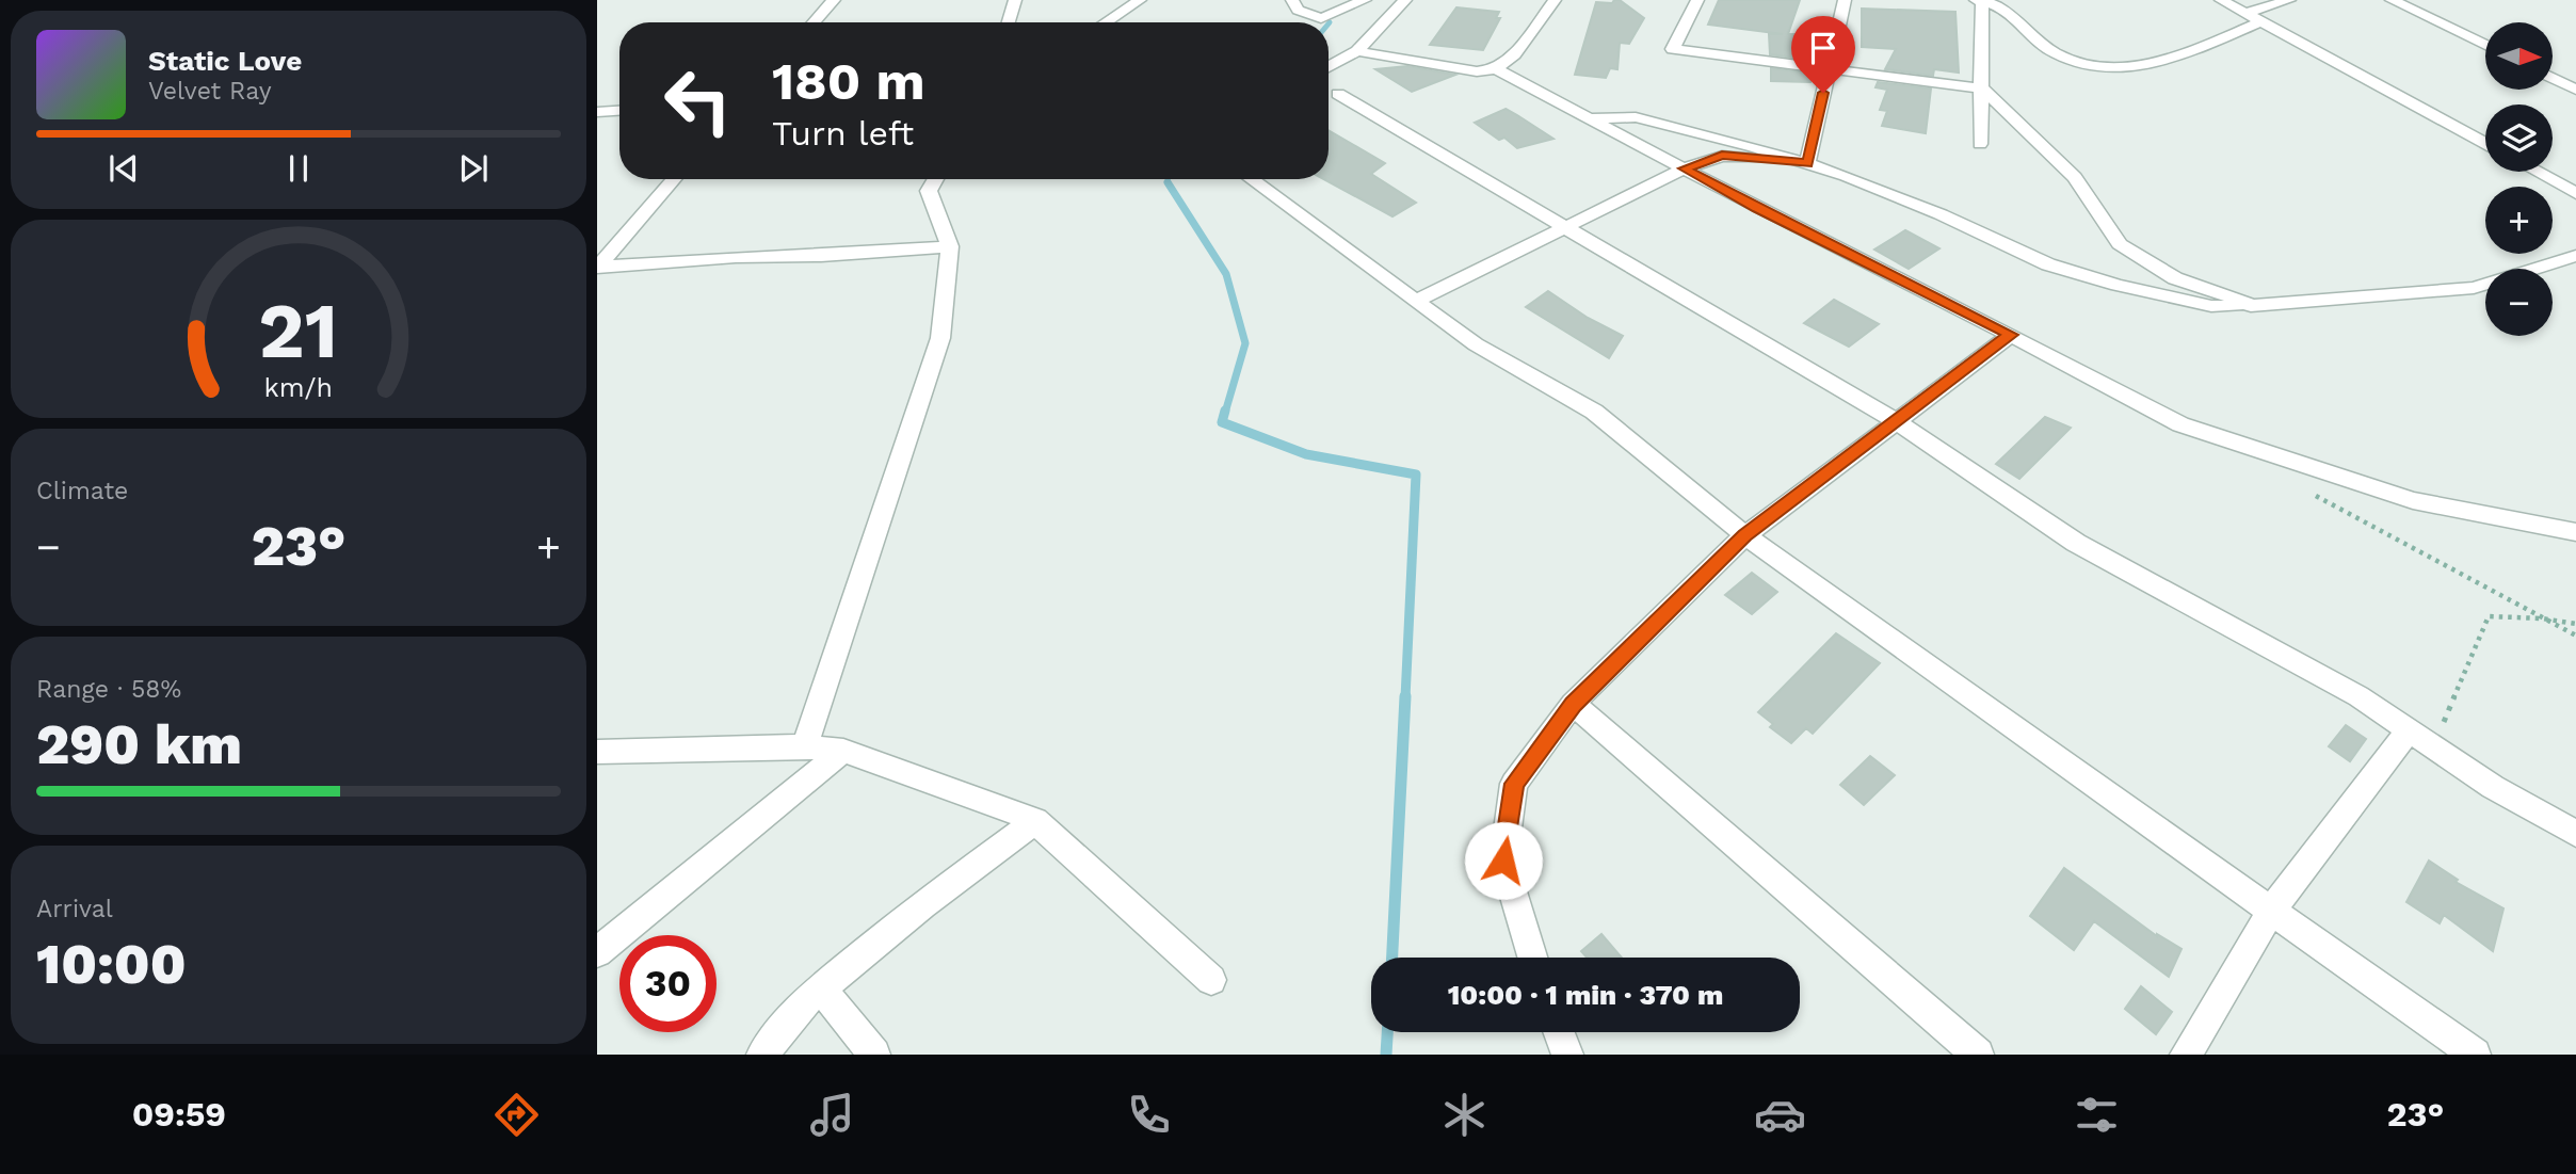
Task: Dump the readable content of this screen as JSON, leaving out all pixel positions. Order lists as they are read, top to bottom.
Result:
{
  "north": "right",
  "page": {
    "map_buttons": ["+", "−"],
    "turn": ["180 m", "Turn left"],
    "song": ["Static Love", "Velvet Ray"],
    "tile": [
      "Climate",
      ["Range · 58%", "290 km"],
      ["Arrival", "10:00"]
    ],
    "heat": ["−", "23°", "+"],
    "limit": "30",
    "trip": "10:00 · 1 min · 370 m",
    "tabs": ["09:59", "23°"],
    "gauge": ["21", "km/h"]
  }
}
